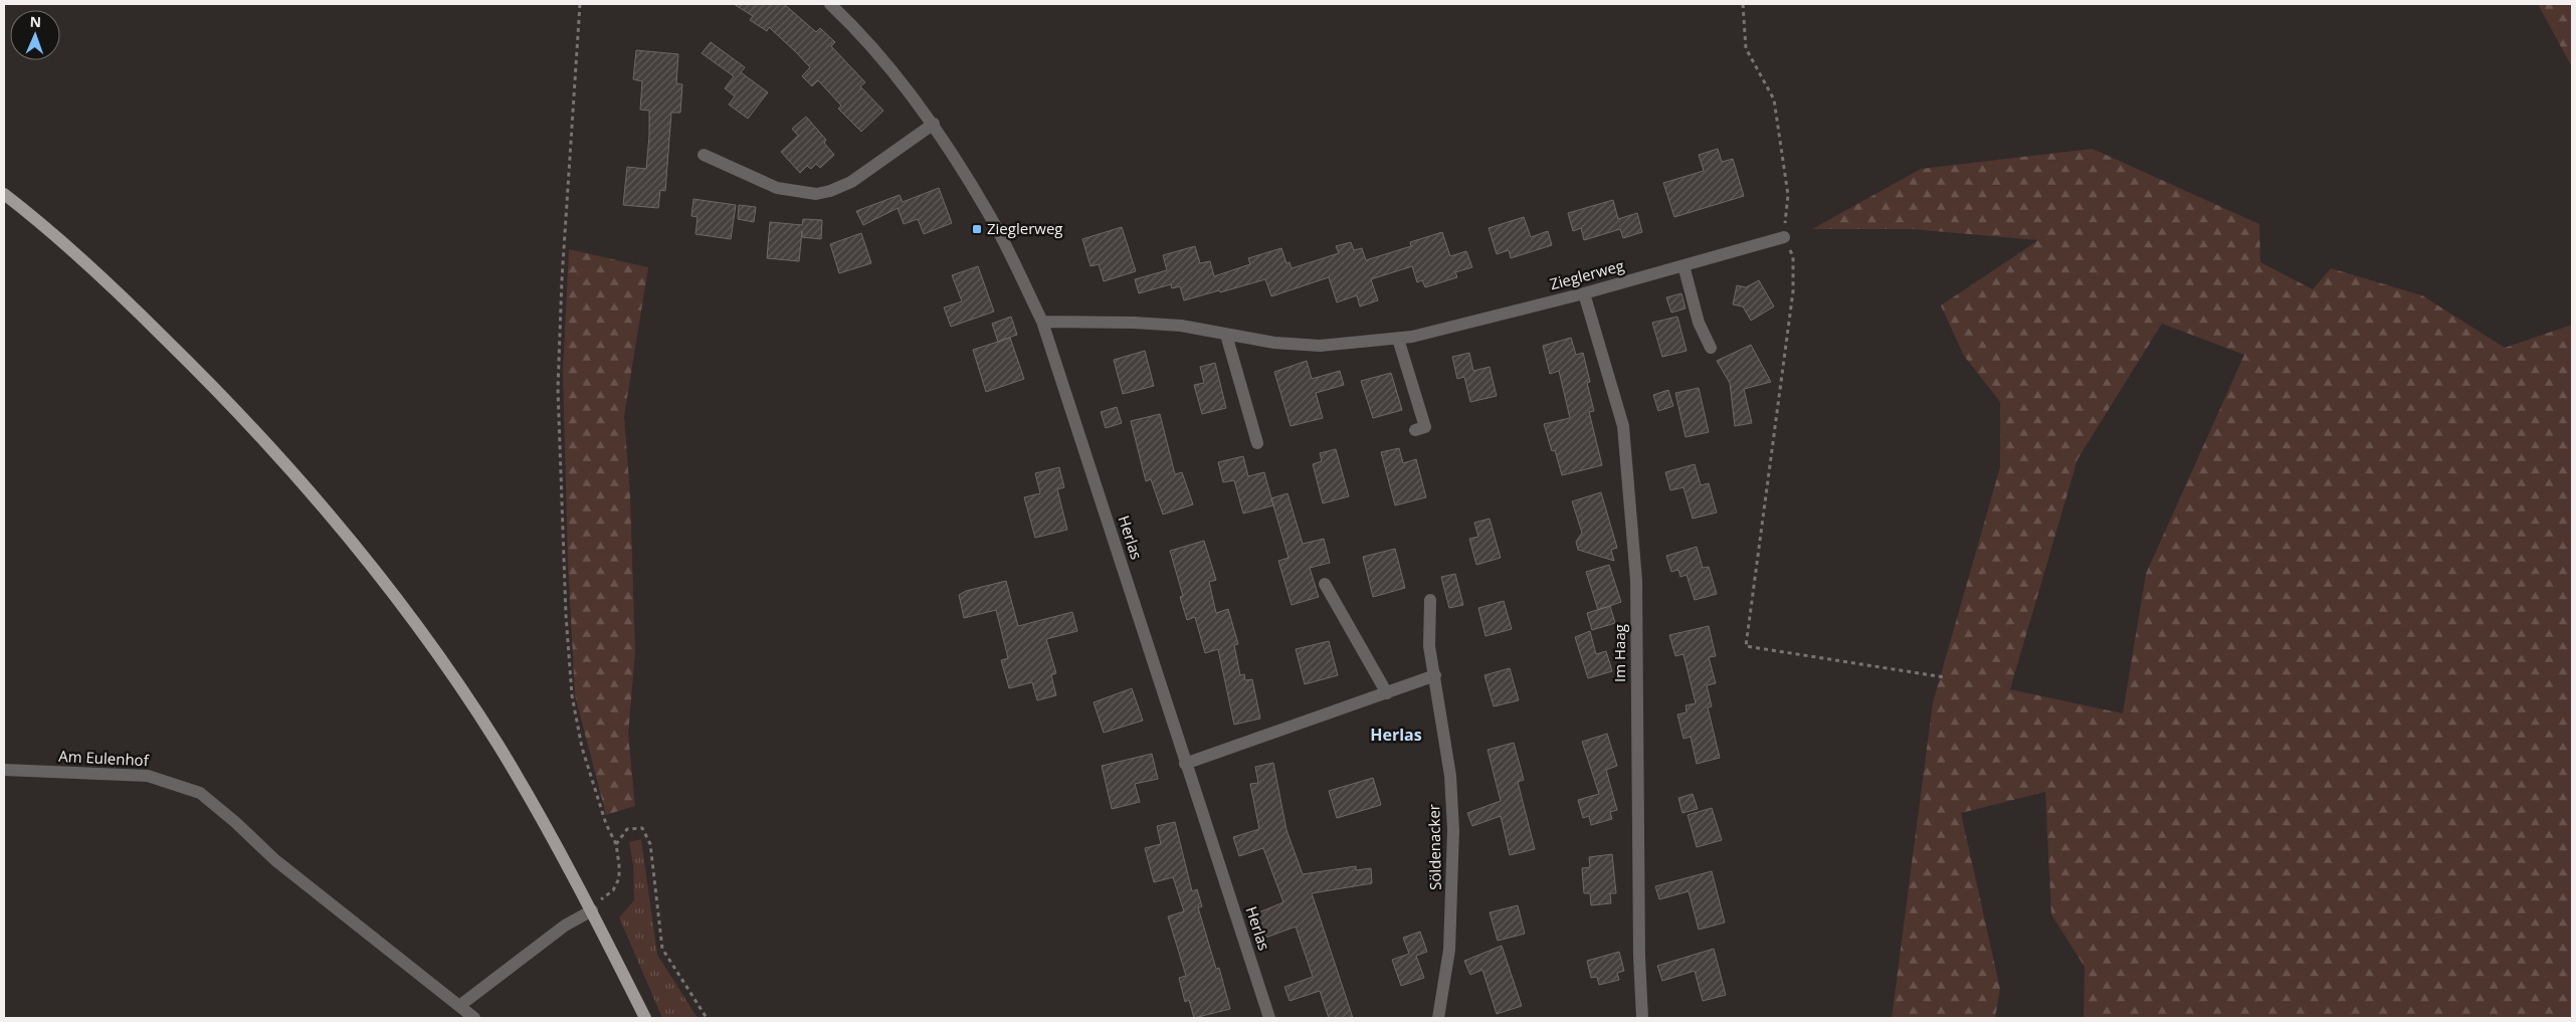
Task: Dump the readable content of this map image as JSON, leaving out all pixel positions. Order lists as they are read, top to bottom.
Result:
{
  "streets": {
    "street": [
      "Zieglerweg",
      "Herlas",
      "Im Haag",
      "Am Eulenhof",
      "Söldenacker"
    ]
  },
  "crossings": [
    ["Zieglerweg", "Herlas"],
    ["Zieglerweg", "Im Haag"]
  ],
  "districts": ["Herlas"],
  "places": {
    "transit": ["Zieglerweg"]
  },
  "north": "top"
}
